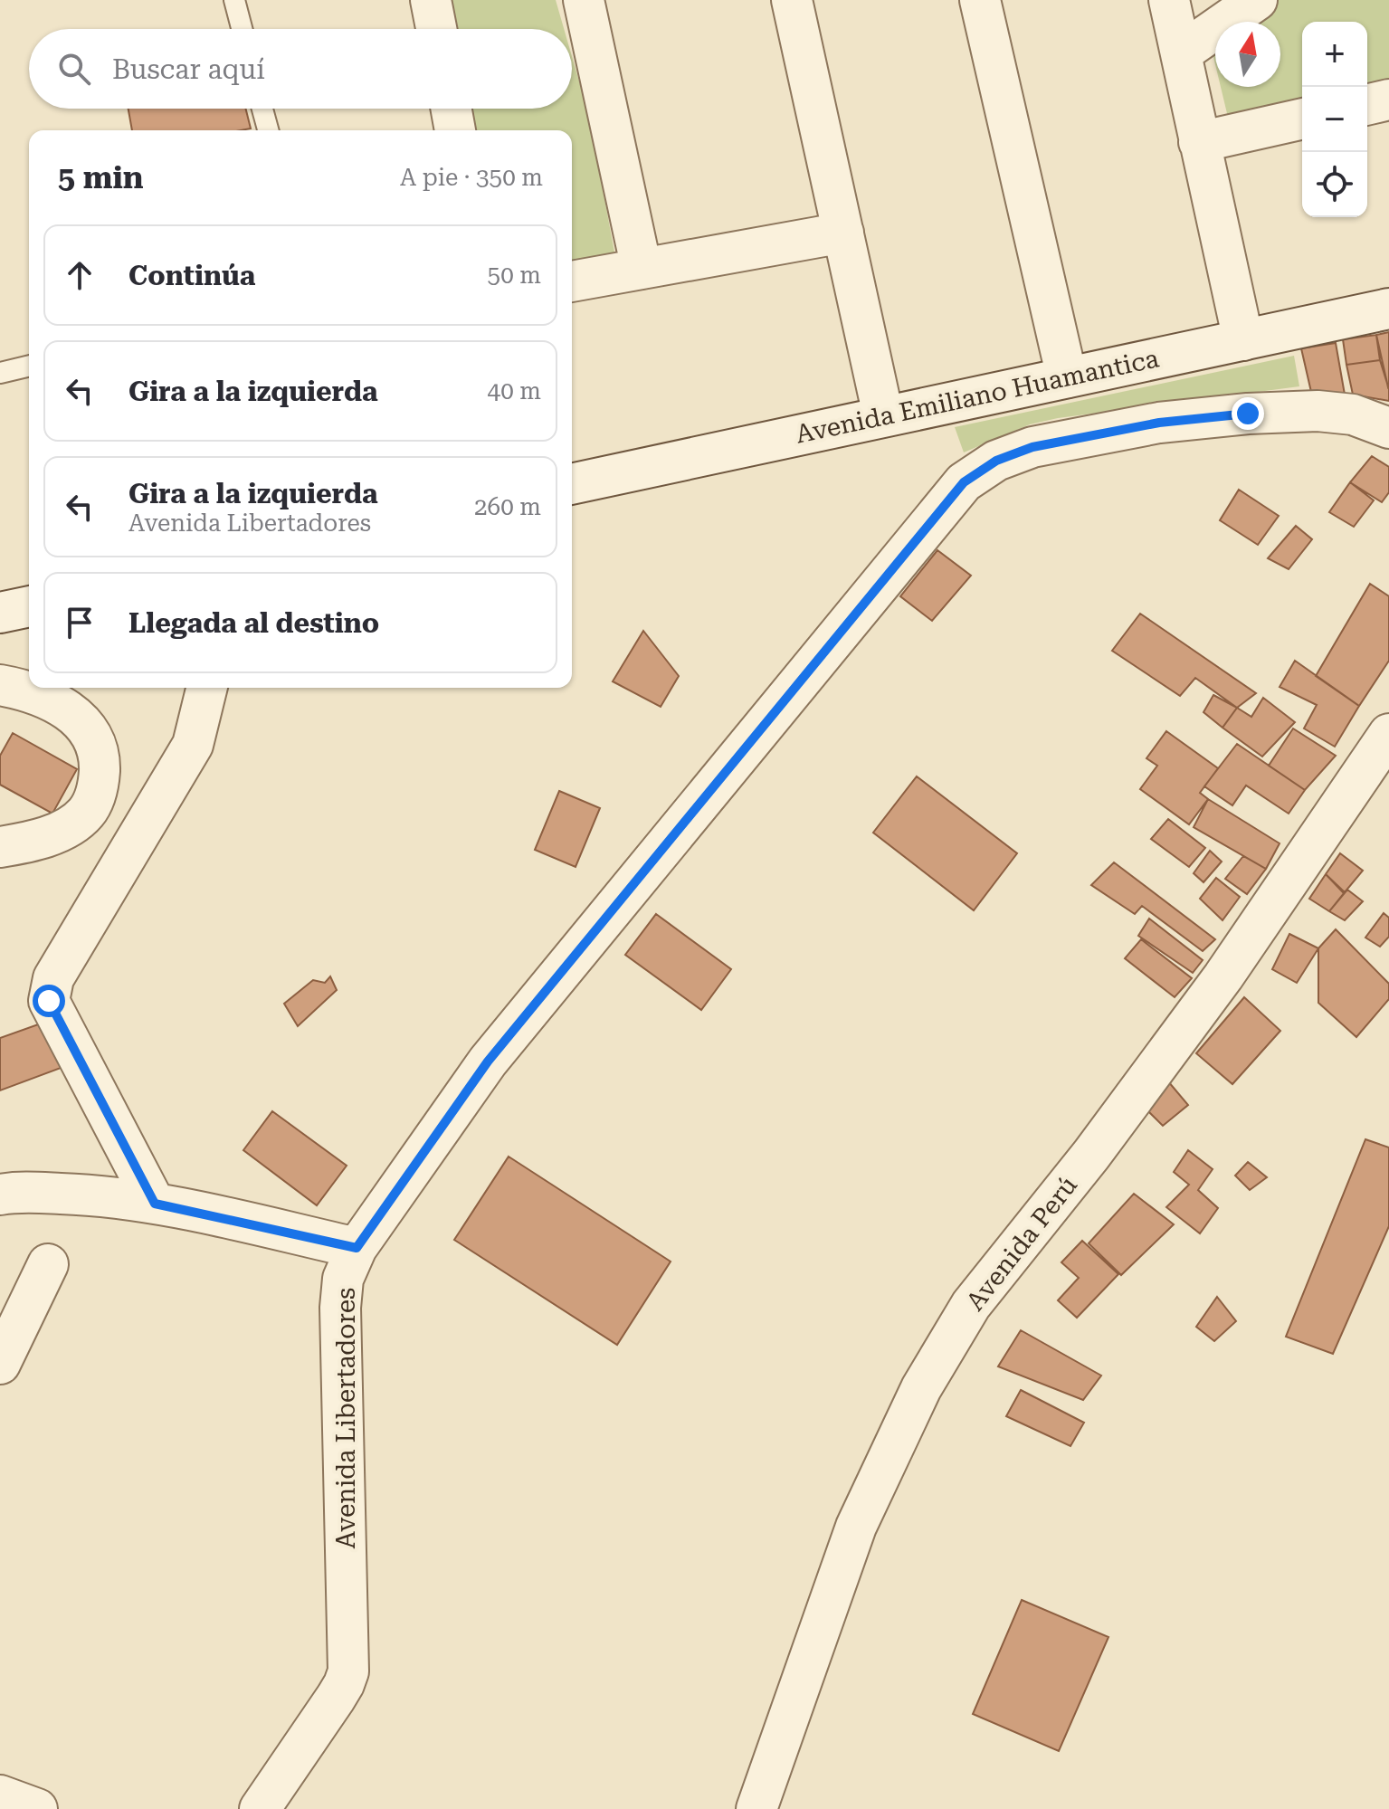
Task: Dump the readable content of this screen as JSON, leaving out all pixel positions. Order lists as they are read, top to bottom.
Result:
{
  "streets": {
    "street": ["Avenida Emiliano Huamantica", "Avenida Perú", "Avenida Libertadores"]
  },
  "north": "top",
  "page": {
    "map_buttons": ["+", "−"],
    "search": "Buscar aquí",
    "heading": ["5 min", "A pie · 350 m"],
    "list": [
      ["Continúa", "50 m"],
      ["Gira a la izquierda", "40 m"],
      ["Gira a la izquierda", "Avenida Libertadores", "260 m"],
      "Llegada al destino"
    ]
  }
}
